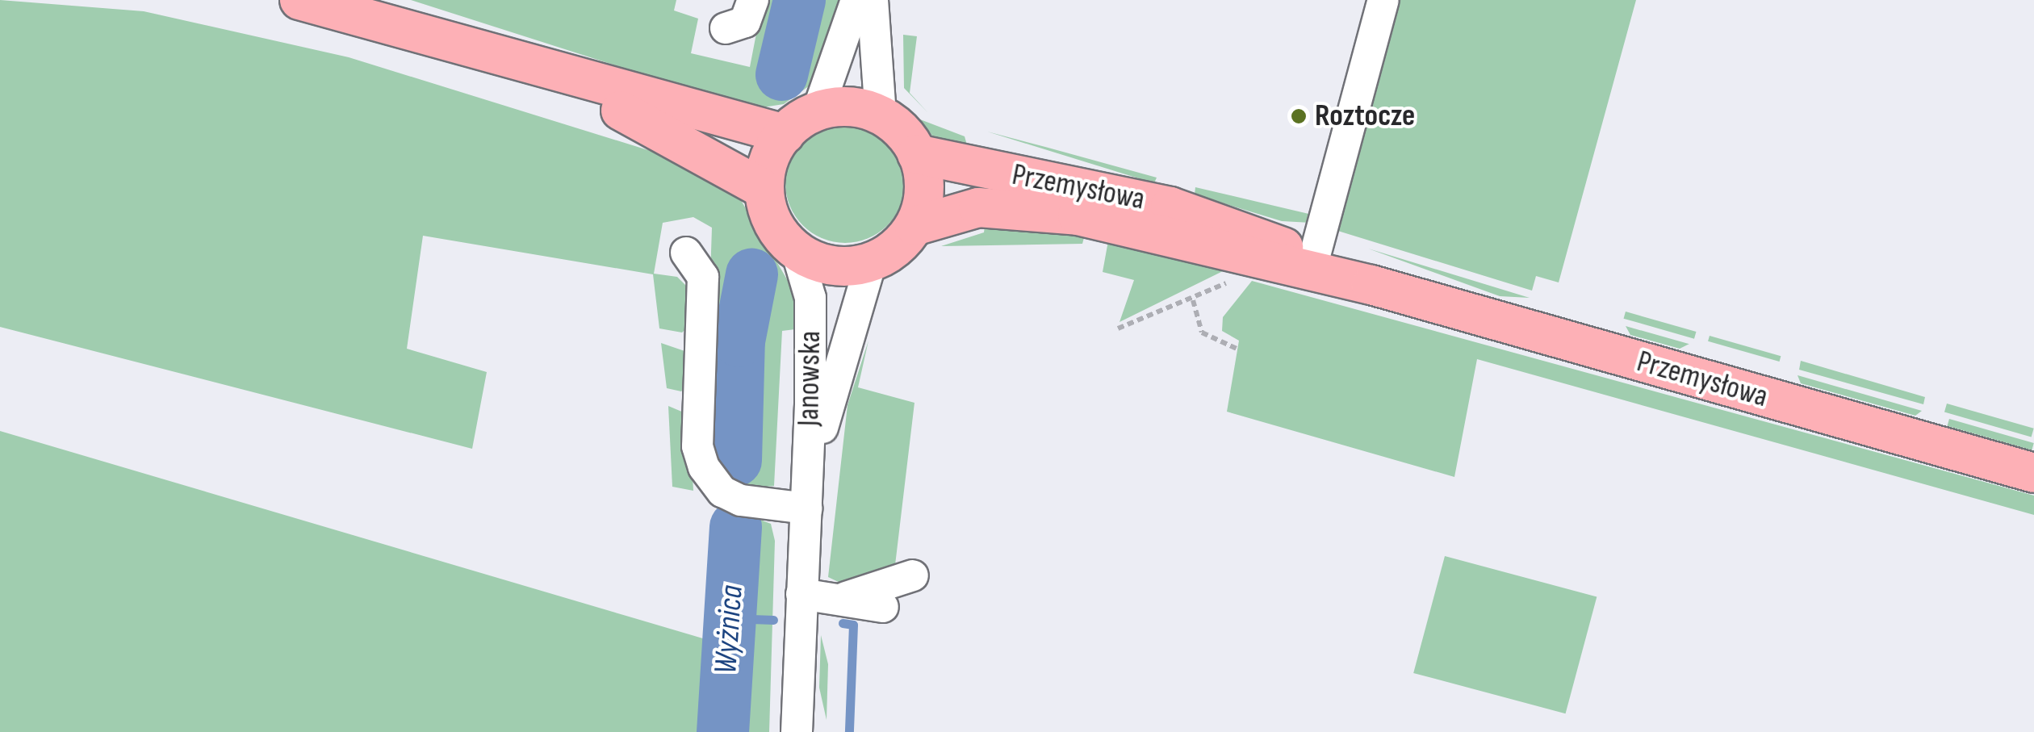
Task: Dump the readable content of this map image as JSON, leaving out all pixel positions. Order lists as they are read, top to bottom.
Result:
{
  "streets": {
    "main road": ["Przemysłowa"],
    "street": ["Janowska"]
  },
  "crossings": [
    ["Przemysłowa", "Janowska"]
  ],
  "water": ["Wyżnica"],
  "places": ["Roztocze"]
}
